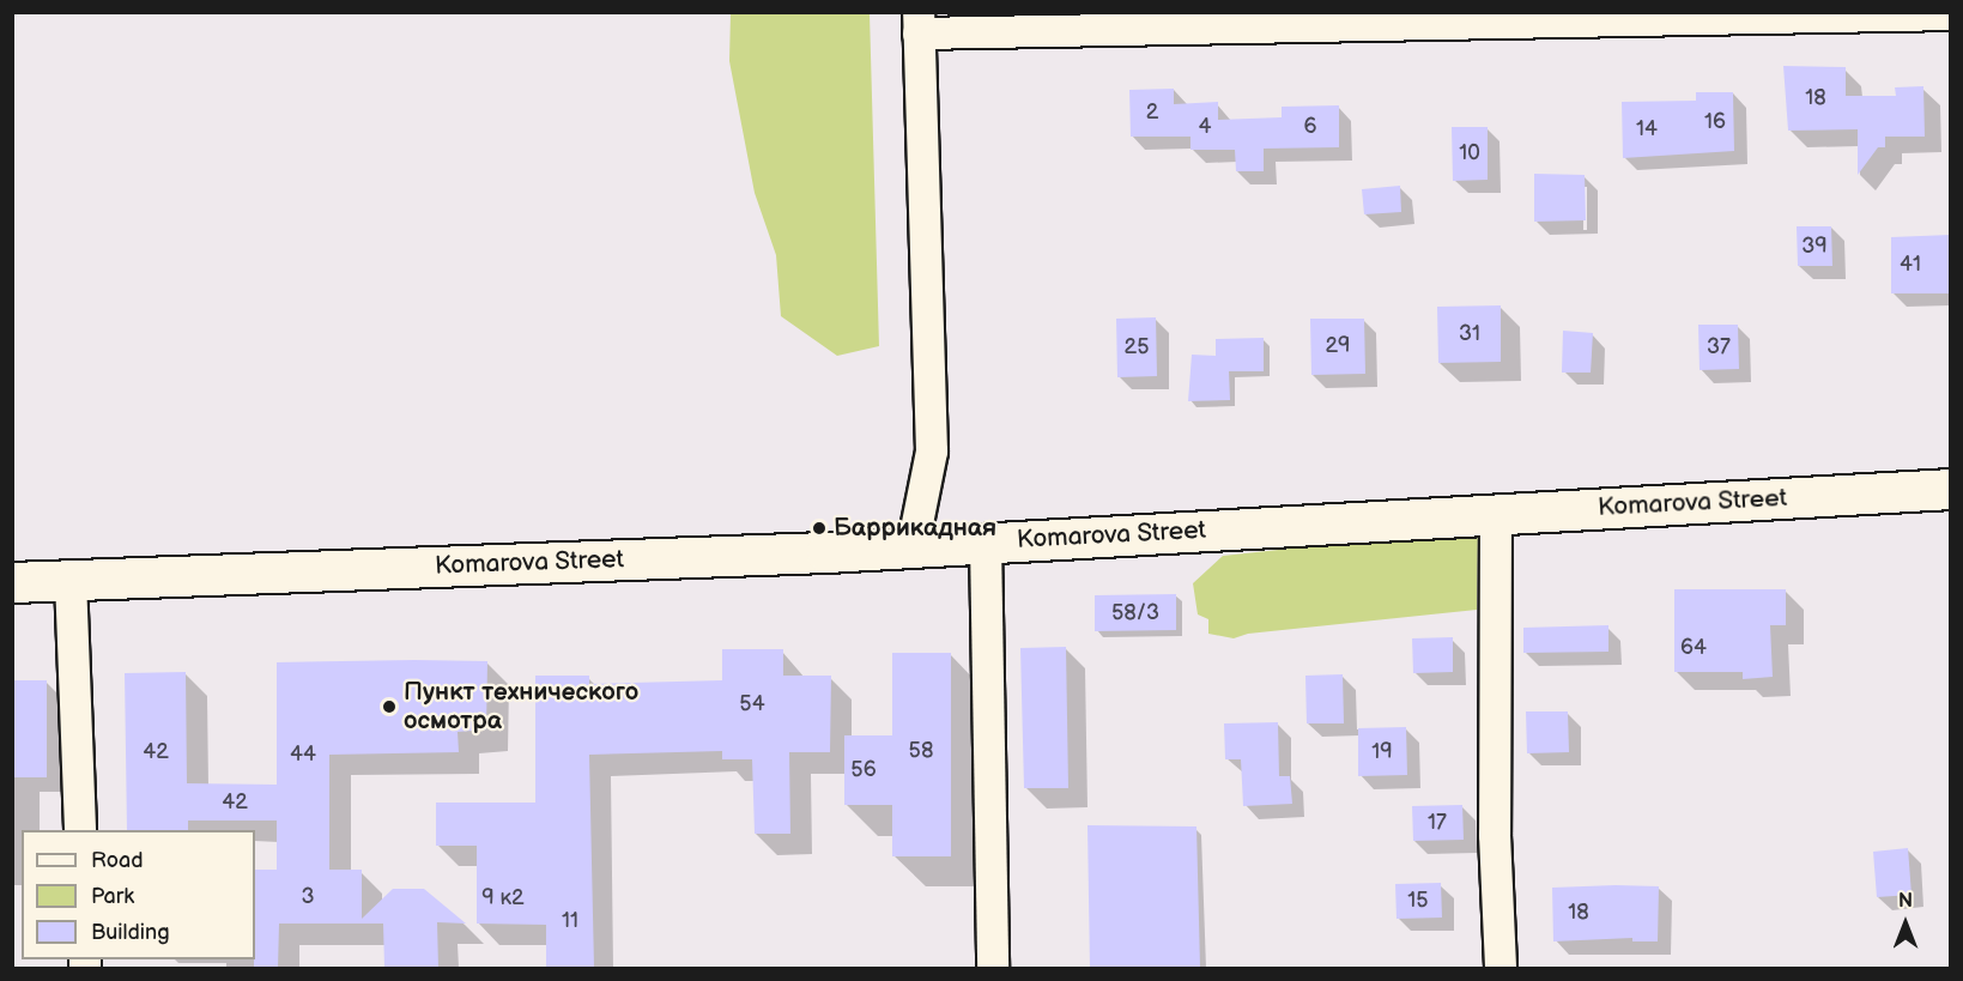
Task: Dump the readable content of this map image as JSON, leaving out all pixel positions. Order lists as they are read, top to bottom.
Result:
{
  "streets": {
    "street": ["Komarova Street"]
  },
  "places": ["Баррикадная", "Пункт технического осмотра"],
  "house_numbers": [
    "18",
    "2",
    "16",
    "4",
    "6",
    "14",
    "10",
    "39",
    "41",
    "31",
    "29",
    "25",
    "37",
    "58/3",
    "64",
    "54",
    "58",
    "42",
    "19",
    "44",
    "56",
    "42",
    "17",
    "3",
    "9 к2",
    "15",
    "18",
    "11"
  ],
  "legend": ["Road", "Park", "Building"],
  "north": "top"
}
